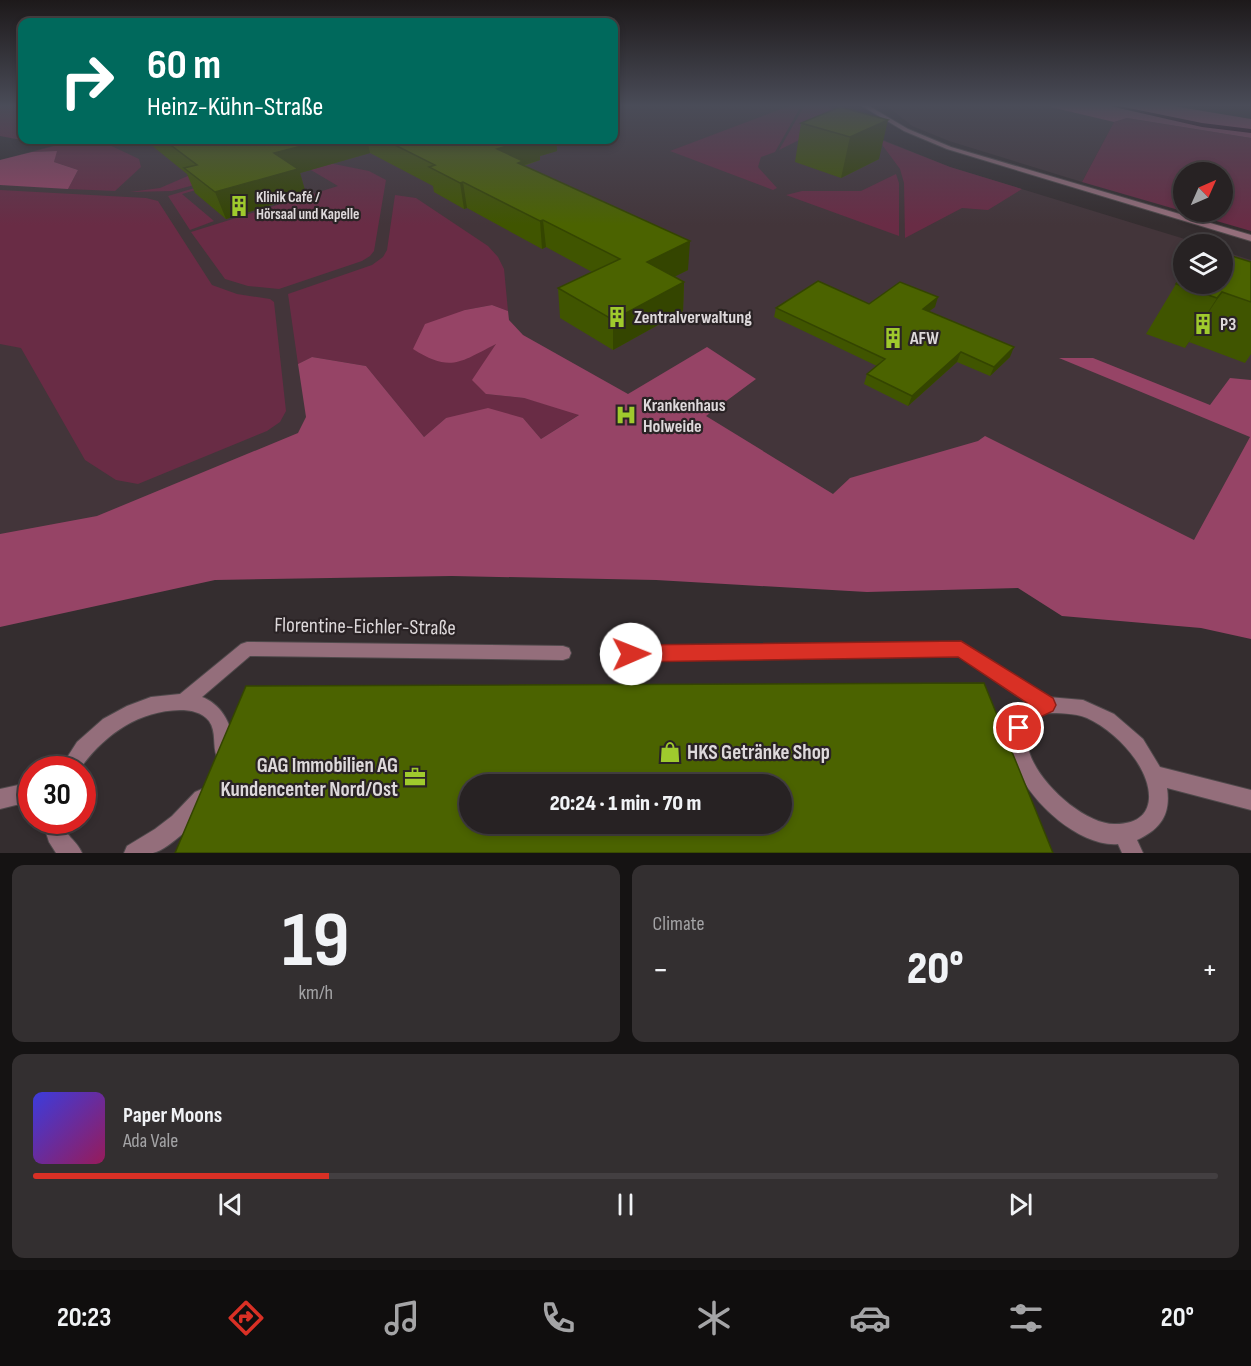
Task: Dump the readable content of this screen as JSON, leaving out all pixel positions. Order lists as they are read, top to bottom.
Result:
{
  "streets": {
    "street": ["Florentine-Eichler-Straße"]
  },
  "places": {
    "building": [
      "Klinik Café / Hörsaal und Kapelle",
      "Zentralverwaltung",
      "P3",
      "AFW"
    ],
    "hospital": ["Krankenhaus Holweide"],
    "shop": ["HKS Getränke Shop"],
    "office": ["GAG Immobilien AG Kundencenter Nord/Ost"]
  },
  "north": "top right",
  "page": {
    "turn": ["60 m", "Heinz-Kühn-Straße"],
    "limit": "30",
    "trip": "20:24 · 1 min · 70 m",
    "tile": [
      ["19", "km/h"],
      "Climate"
    ],
    "heat": ["−", "20°", "+"],
    "song": ["Paper Moons", "Ada Vale"],
    "tabs": ["20:23", "20°"]
  }
}
